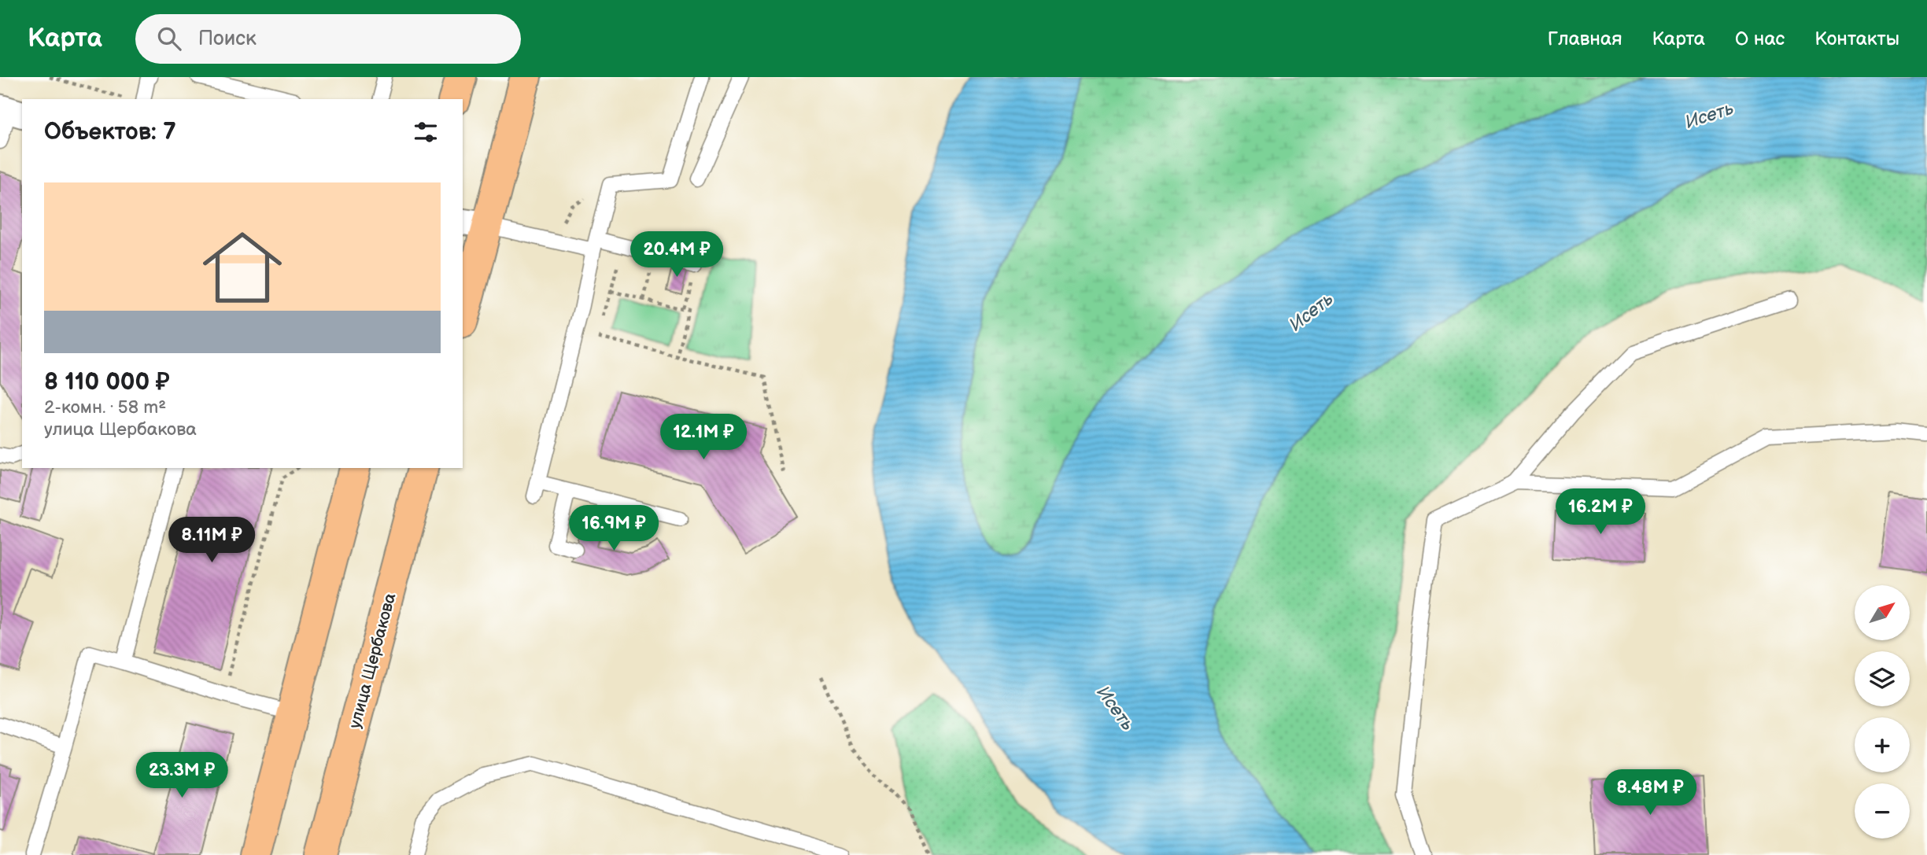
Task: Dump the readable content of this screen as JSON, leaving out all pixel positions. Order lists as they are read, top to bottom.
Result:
{
  "streets": {
    "main road": ["улица Щербакова"]
  },
  "water": ["Исеть"],
  "north": "top right",
  "page": {
    "header": "Карта",
    "search": "Поиск",
    "nav": [
      "Главная",
      "Карта",
      "О нас",
      "Контакты"
    ],
    "heading": "Объектов: 7",
    "list": [
      {
        "name": "8 110 000 ₽",
        "note": "2-комн. · 58 m² · улица Щербакова"
      }
    ],
    "price": [
      "20.4M ₽",
      "12.1M ₽",
      "16.2M ₽",
      "16.9M ₽",
      "8.11M ₽",
      "23.3M ₽",
      "8.48M ₽"
    ],
    "map_buttons": ["+", "−"]
  }
}
